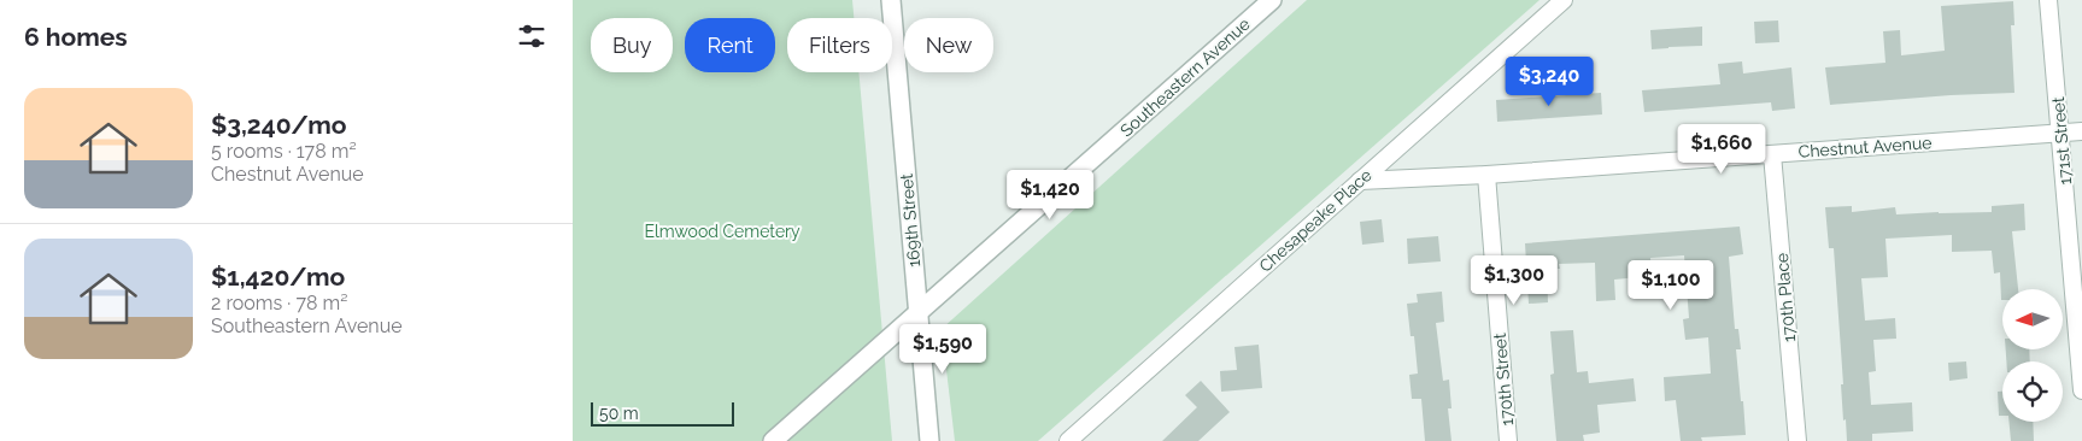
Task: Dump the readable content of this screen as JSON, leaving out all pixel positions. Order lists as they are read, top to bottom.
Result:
{
  "streets": {
    "street": [
      "Southeastern Avenue",
      "171st Street",
      "Chestnut Avenue",
      "169th Street",
      "Chesapeake Place",
      "170th Place",
      "170th Street"
    ]
  },
  "crossings": [
    ["Southeastern Avenue", "169th Street"],
    ["171st Street", "Chestnut Avenue"],
    ["Chestnut Avenue", "Chesapeake Place"],
    ["Chestnut Avenue", "170th Place"],
    ["Chestnut Avenue", "170th Street"]
  ],
  "parks": ["Elmwood Cemetery"],
  "scale_bar": "50 m",
  "north": "left",
  "page": {
    "heading": "6 homes",
    "chip": [
      "Buy",
      "Rent",
      "Filters",
      "New"
    ],
    "price": [
      "$3,240",
      "$1,660",
      "$1,420",
      "$1,300",
      "$1,100",
      "$1,590"
    ],
    "list": [
      {
        "name": "$3,240/mo",
        "note": "5 rooms · 178 m² · Chestnut Avenue"
      },
      {
        "name": "$1,420/mo",
        "note": "2 rooms · 78 m² · Southeastern Avenue"
      }
    ],
    "scale": "50 m"
  }
}
